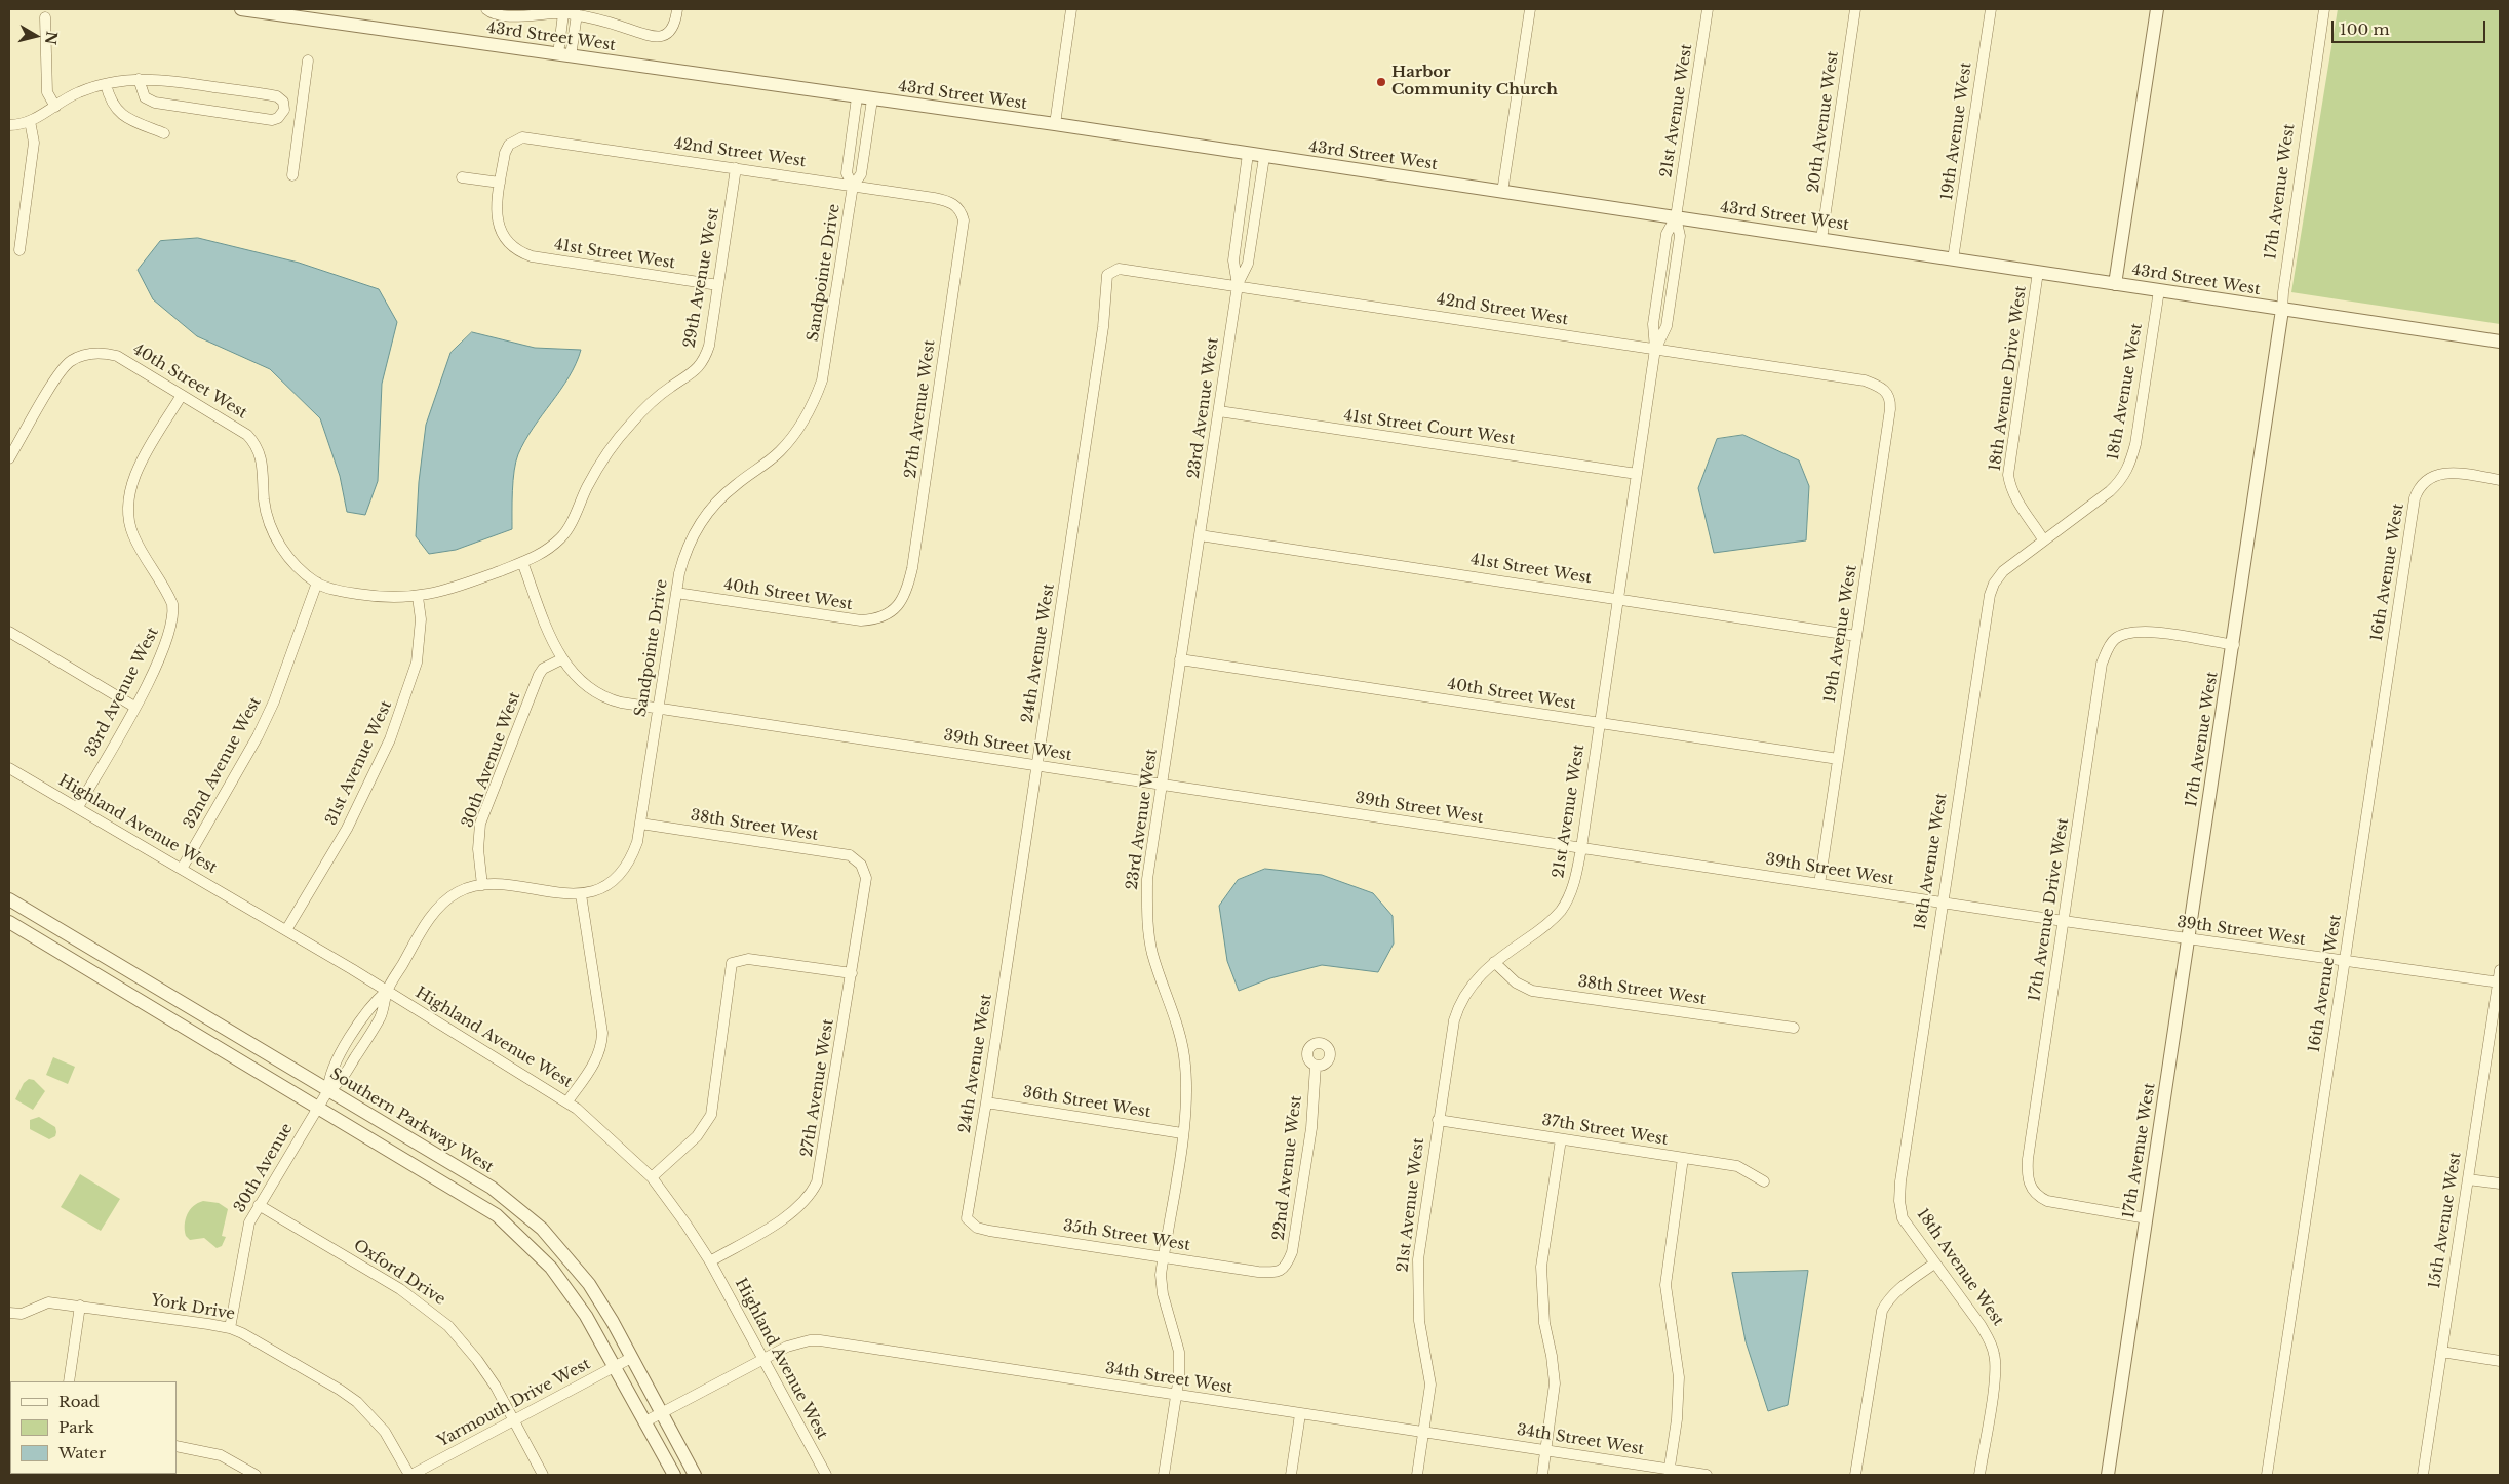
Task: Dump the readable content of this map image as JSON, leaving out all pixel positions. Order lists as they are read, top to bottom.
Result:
{
  "streets": {
    "street": [
      "43rd Street West",
      "21st Avenue West",
      "20th Avenue West",
      "19th Avenue West",
      "42nd Street West",
      "17th Avenue West",
      "41st Street West",
      "Sandpointe Drive",
      "29th Avenue West",
      "18th Avenue Drive West",
      "40th Street West",
      "18th Avenue West",
      "23rd Avenue West",
      "27th Avenue West",
      "41st Street Court West",
      "16th Avenue West",
      "24th Avenue West",
      "33rd Avenue West",
      "39th Street West",
      "30th Avenue West",
      "32nd Avenue West",
      "31st Avenue West",
      "Highland Avenue West",
      "38th Street West",
      "17th Avenue Drive West",
      "36th Street West",
      "Southern Parkway West",
      "37th Street West",
      "30th Avenue",
      "22nd Avenue West",
      "15th Avenue West",
      "35th Street West",
      "Oxford Drive",
      "York Drive",
      "34th Street West",
      "Yarmouth Drive West"
    ]
  },
  "crossings": [
    ["43rd Street West", "21st Avenue West"],
    ["43rd Street West", "20th Avenue West"],
    ["43rd Street West", "19th Avenue West"],
    ["43rd Street West", "17th Avenue West"],
    ["43rd Street West", "Sandpointe Drive"],
    ["43rd Street West", "18th Avenue Drive West"],
    ["43rd Street West", "18th Avenue West"],
    ["43rd Street West", "23rd Avenue West"],
    ["21st Avenue West", "42nd Street West"],
    ["21st Avenue West", "41st Street West"],
    ["21st Avenue West", "40th Street West"],
    ["21st Avenue West", "41st Street Court West"],
    ["21st Avenue West", "39th Street West"],
    ["21st Avenue West", "38th Street West"],
    ["21st Avenue West", "37th Street West"],
    ["21st Avenue West", "34th Street West"],
    ["19th Avenue West", "42nd Street West"],
    ["19th Avenue West", "41st Street West"],
    ["19th Avenue West", "40th Street West"],
    ["19th Avenue West", "39th Street West"],
    ["42nd Street West", "41st Street West"],
    ["42nd Street West", "Sandpointe Drive"],
    ["42nd Street West", "29th Avenue West"],
    ["42nd Street West", "23rd Avenue West"],
    ["42nd Street West", "27th Avenue West"],
    ["42nd Street West", "24th Avenue West"],
    ["17th Avenue West", "39th Street West"],
    ["17th Avenue West", "17th Avenue Drive West"],
    ["41st Street West", "29th Avenue West"],
    ["41st Street West", "23rd Avenue West"],
    ["Sandpointe Drive", "40th Street West"],
    ["Sandpointe Drive", "39th Street West"],
    ["Sandpointe Drive", "30th Avenue West"],
    ["Sandpointe Drive", "Highland Avenue West"],
    ["Sandpointe Drive", "38th Street West"],
    ["Sandpointe Drive", "Southern Parkway West"],
    ["Sandpointe Drive", "30th Avenue"],
    ["29th Avenue West", "39th Street West"],
    ["18th Avenue Drive West", "18th Avenue West"],
    ["40th Street West", "23rd Avenue West"],
    ["40th Street West", "27th Avenue West"],
    ["40th Street West", "33rd Avenue West"],
    ["40th Street West", "32nd Avenue West"],
    ["40th Street West", "31st Avenue West"],
    ["18th Avenue West", "39th Street West"],
    ["23rd Avenue West", "41st Street Court West"],
    ["23rd Avenue West", "39th Street West"],
    ["23rd Avenue West", "36th Street West"],
    ["23rd Avenue West", "35th Street West"],
    ["23rd Avenue West", "34th Street West"],
    ["27th Avenue West", "Highland Avenue West"],
    ["27th Avenue West", "38th Street West"],
    ["16th Avenue West", "39th Street West"],
    ["24th Avenue West", "39th Street West"],
    ["24th Avenue West", "36th Street West"],
    ["24th Avenue West", "35th Street West"],
    ["33rd Avenue West", "Highland Avenue West"],
    ["39th Street West", "30th Avenue West"],
    ["39th Street West", "17th Avenue Drive West"],
    ["39th Street West", "15th Avenue West"],
    ["32nd Avenue West", "Highland Avenue West"],
    ["31st Avenue West", "Highland Avenue West"],
    ["Highland Avenue West", "34th Street West"],
    ["Southern Parkway West", "30th Avenue"],
    ["Southern Parkway West", "34th Street West"],
    ["Southern Parkway West", "Yarmouth Drive West"],
    ["30th Avenue", "Oxford Drive"],
    ["30th Avenue", "York Drive"],
    ["22nd Avenue West", "35th Street West"],
    ["Oxford Drive", "Yarmouth Drive West"],
    ["York Drive", "Yarmouth Drive West"]
  ],
  "places": ["Harbor Community Church"],
  "legend": ["Road", "Park", "Water"],
  "scale_bar": "100 m",
  "north": "right"
}
